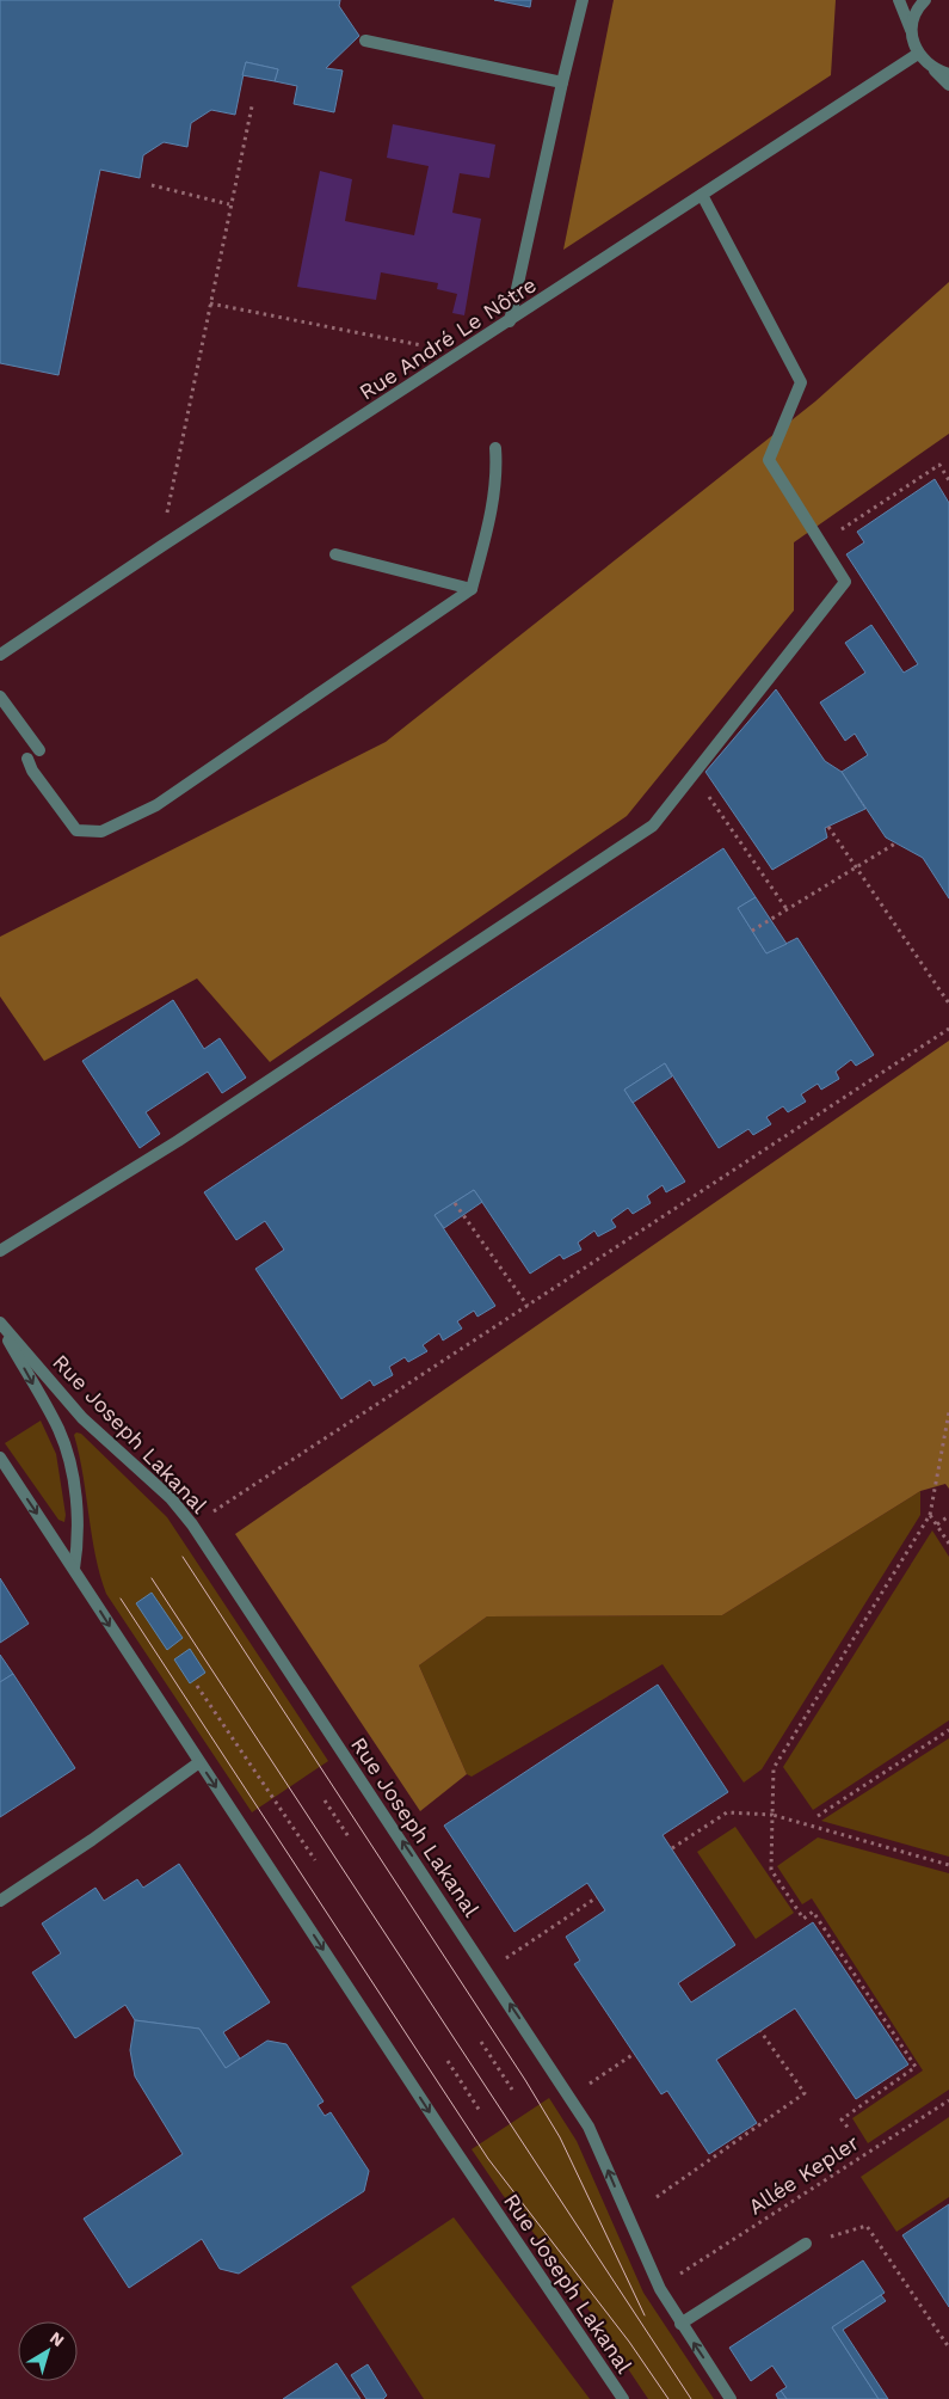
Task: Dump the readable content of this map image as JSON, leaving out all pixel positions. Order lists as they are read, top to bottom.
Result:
{
  "streets": {
    "street": ["Rue André Le Nôtre", "Rue Joseph Lakanal"],
    "path": ["Allée Kepler"]
  },
  "north": "top right"
}
